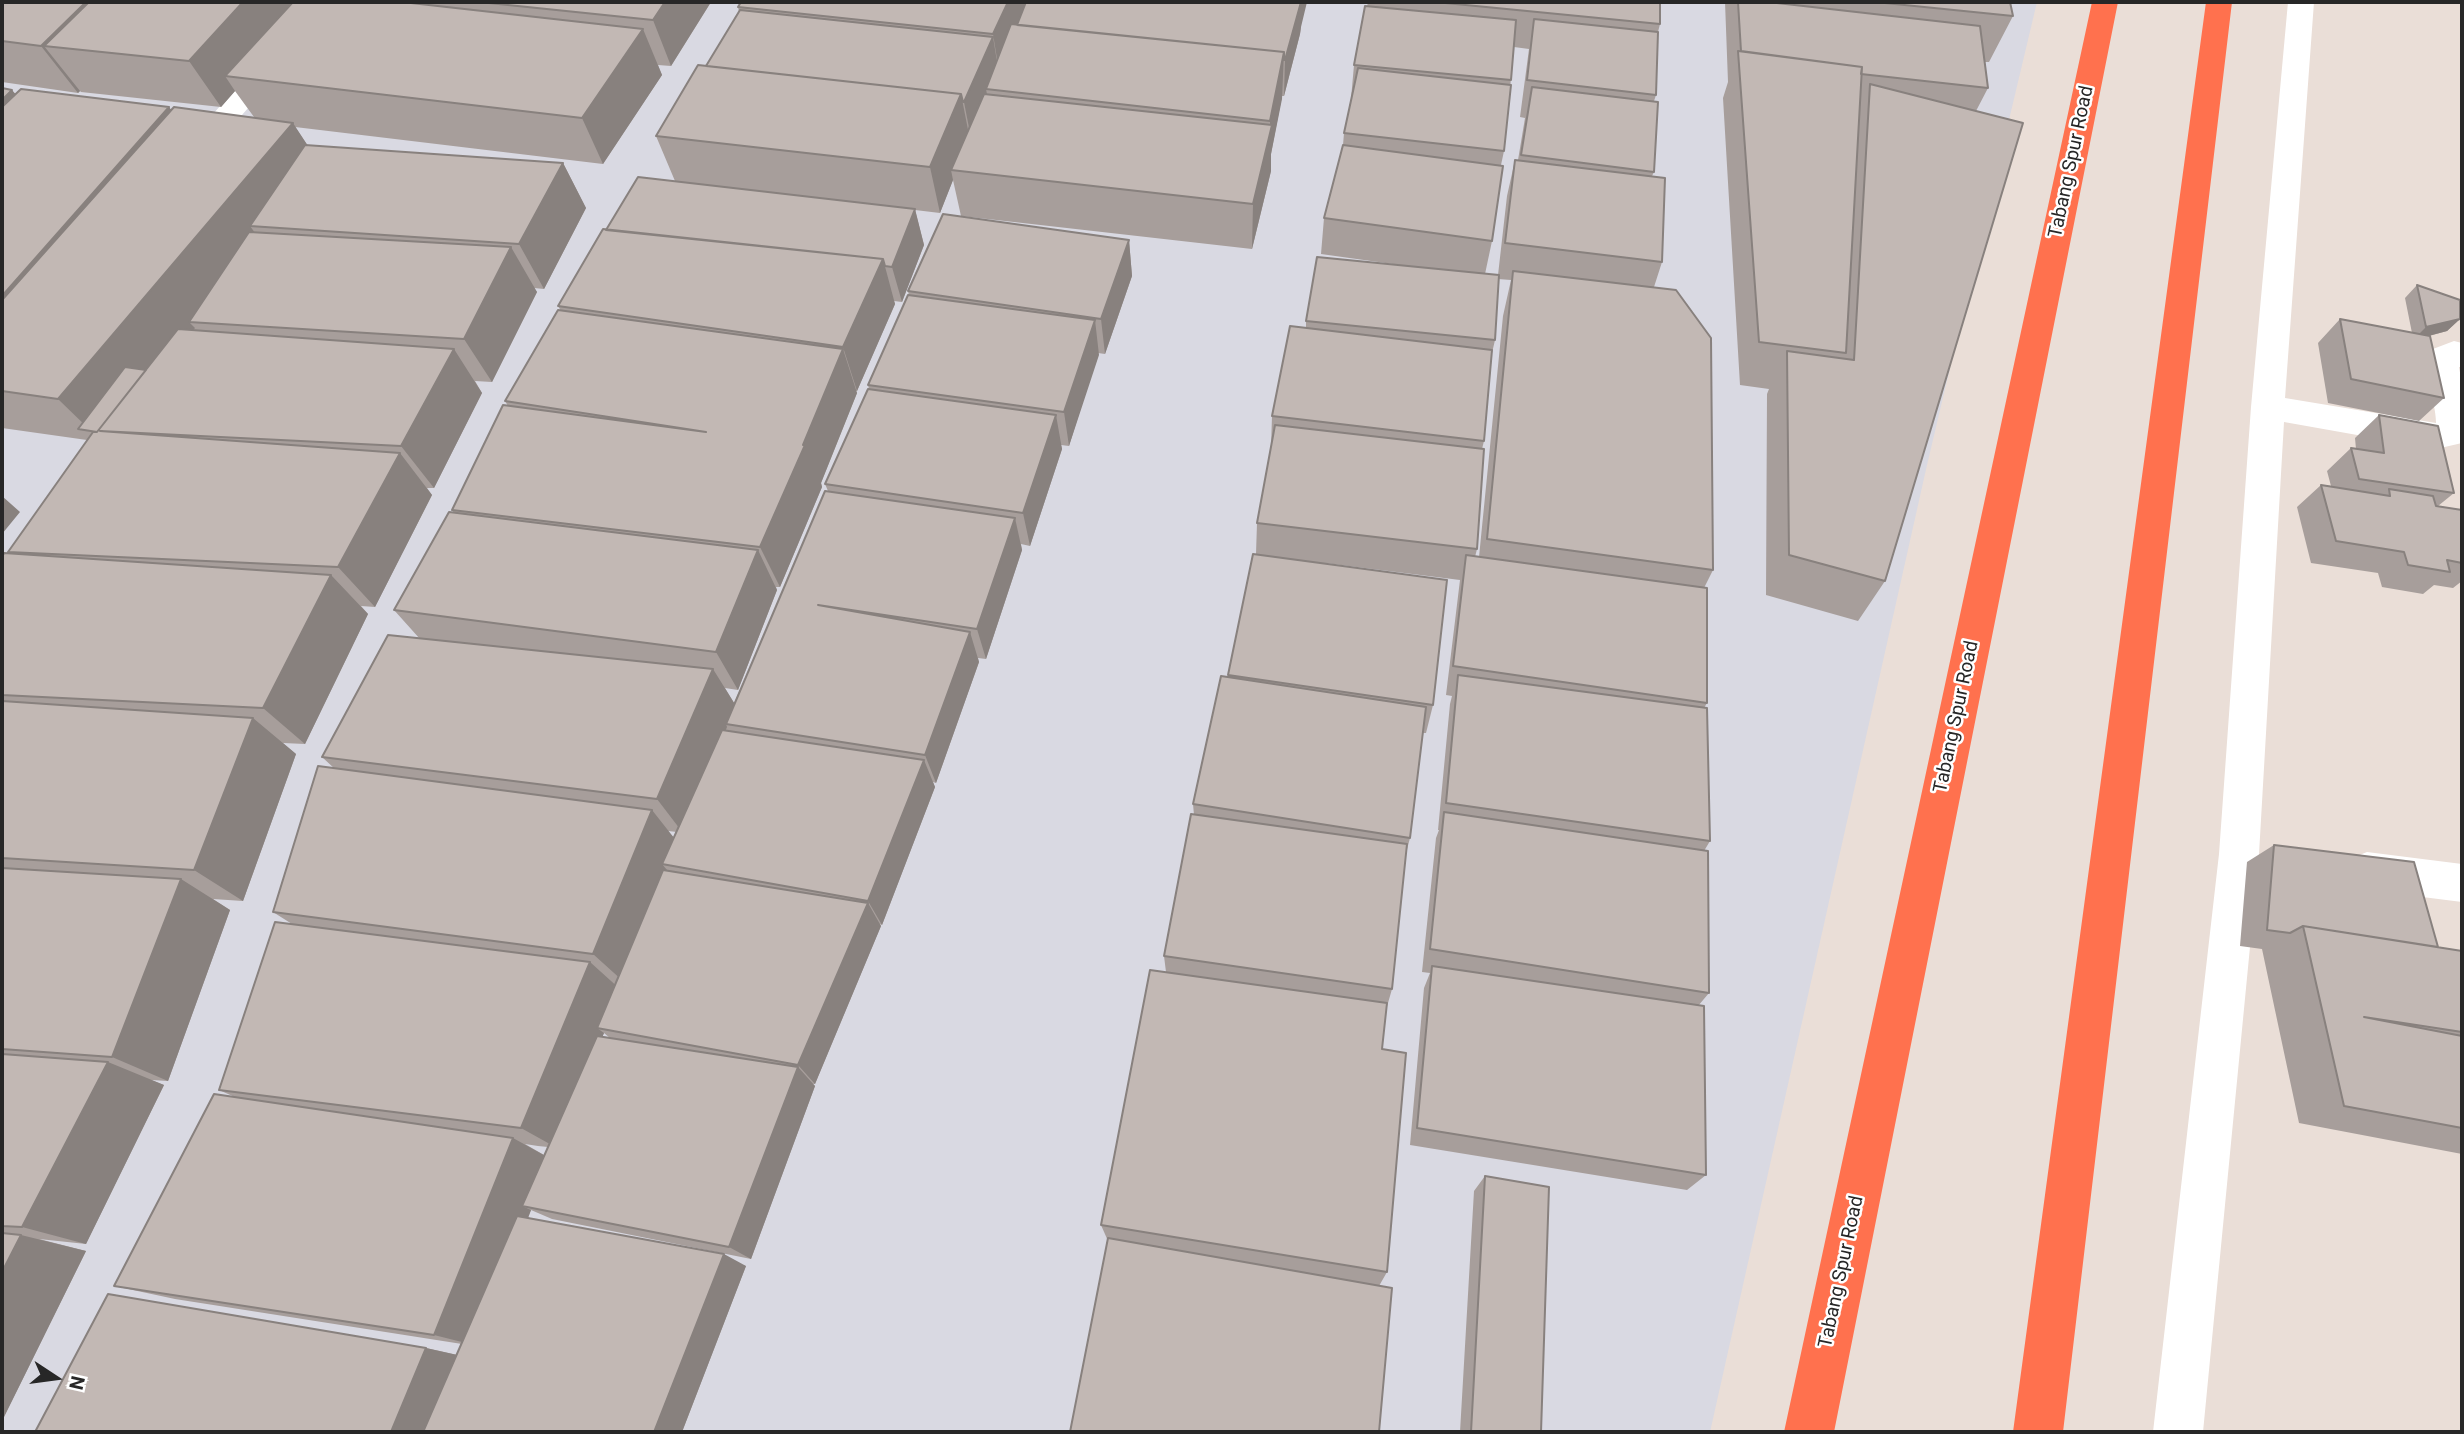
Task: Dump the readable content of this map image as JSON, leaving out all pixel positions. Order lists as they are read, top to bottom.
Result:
{
  "streets": {
    "highway": ["Tabang Spur Road"]
  },
  "north": "right"
}
